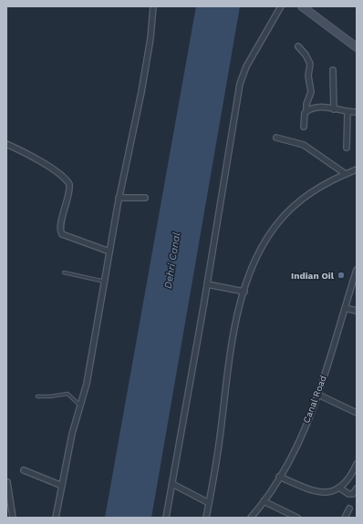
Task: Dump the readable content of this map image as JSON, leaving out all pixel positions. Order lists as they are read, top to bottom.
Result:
{
  "streets": {
    "street": ["Canal Road"]
  },
  "water": ["Dehri Canal"],
  "places": ["Indian Oil"]
}
